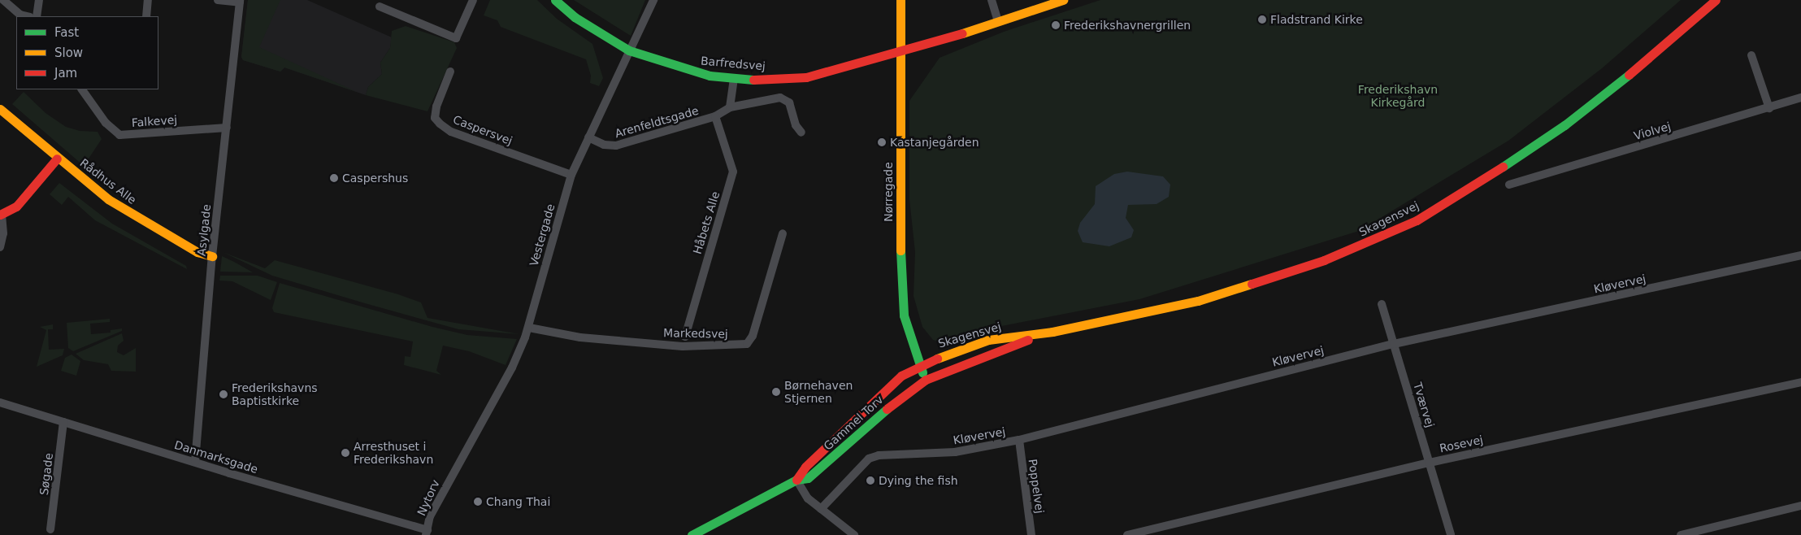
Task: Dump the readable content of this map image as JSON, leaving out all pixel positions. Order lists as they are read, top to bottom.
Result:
{
  "streets": {
    "main road": [
      "Barfredsvej",
      "Rådhus Alle",
      "Nørregade",
      "Skagensvej",
      "Gammel Torv"
    ],
    "street": [
      "Falkevej",
      "Arenfeldtsgade",
      "Caspersvej",
      "Violvej",
      "Håbets Alle",
      "Asylgade",
      "Vestergade",
      "Kløvervej",
      "Markedsvej",
      "Tværvej",
      "Rosevej",
      "Danmarksgade",
      "Søgade",
      "Poppelvej",
      "Nytorv"
    ]
  },
  "crossings": [
    ["Barfredsvej", "Nørregade"],
    ["Barfredsvej", "Vestergade"],
    ["Falkevej", "Asylgade"],
    ["Arenfeldtsgade", "Håbets Alle"],
    ["Arenfeldtsgade", "Vestergade"],
    ["Caspersvej", "Vestergade"],
    ["Rådhus Alle", "Asylgade"],
    ["Nørregade", "Skagensvej"],
    ["Nørregade", "Gammel Torv"],
    ["Skagensvej", "Gammel Torv"],
    ["Asylgade", "Danmarksgade"],
    ["Vestergade", "Markedsvej"],
    ["Vestergade", "Nytorv"],
    ["Kløvervej", "Tværvej"],
    ["Kløvervej", "Poppelvej"],
    ["Tværvej", "Rosevej"],
    ["Danmarksgade", "Søgade"],
    ["Danmarksgade", "Nytorv"]
  ],
  "parks": ["Frederikshavn Kirkegård"],
  "places": [
    "Fladstrand Kirke",
    "Frederikshavnergrillen",
    "Kastanjegården",
    "Caspershus",
    "Børnehaven Stjernen",
    "Frederikshavns Baptistkirke",
    "Arresthuset i Frederikshavn",
    "Dying the fish",
    "Chang Thai"
  ],
  "legend": ["Fast", "Slow", "Jam"]
}
